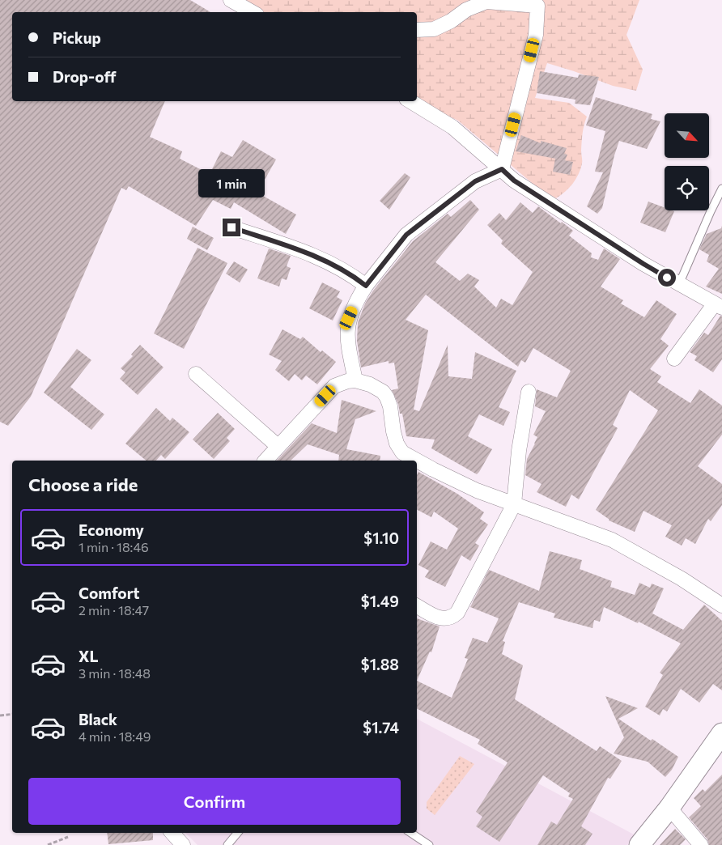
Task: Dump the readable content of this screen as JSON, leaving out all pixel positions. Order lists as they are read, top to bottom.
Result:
{
  "north": "bottom right",
  "page": {
    "banner": ["Pickup", "Drop-off"],
    "bubble": "1 min",
    "heading": "Choose a ride",
    "list": [
      {
        "name": "Economy",
        "note": "1 min · 18:46",
        "value": "$1.10"
      },
      {
        "name": "Comfort",
        "note": "2 min · 18:47",
        "value": "$1.49"
      },
      {
        "name": "XL",
        "note": "3 min · 18:48",
        "value": "$1.88"
      },
      {
        "name": "Black",
        "note": "4 min · 18:49",
        "value": "$1.74"
      }
    ],
    "buttons": "Confirm"
  }
}
